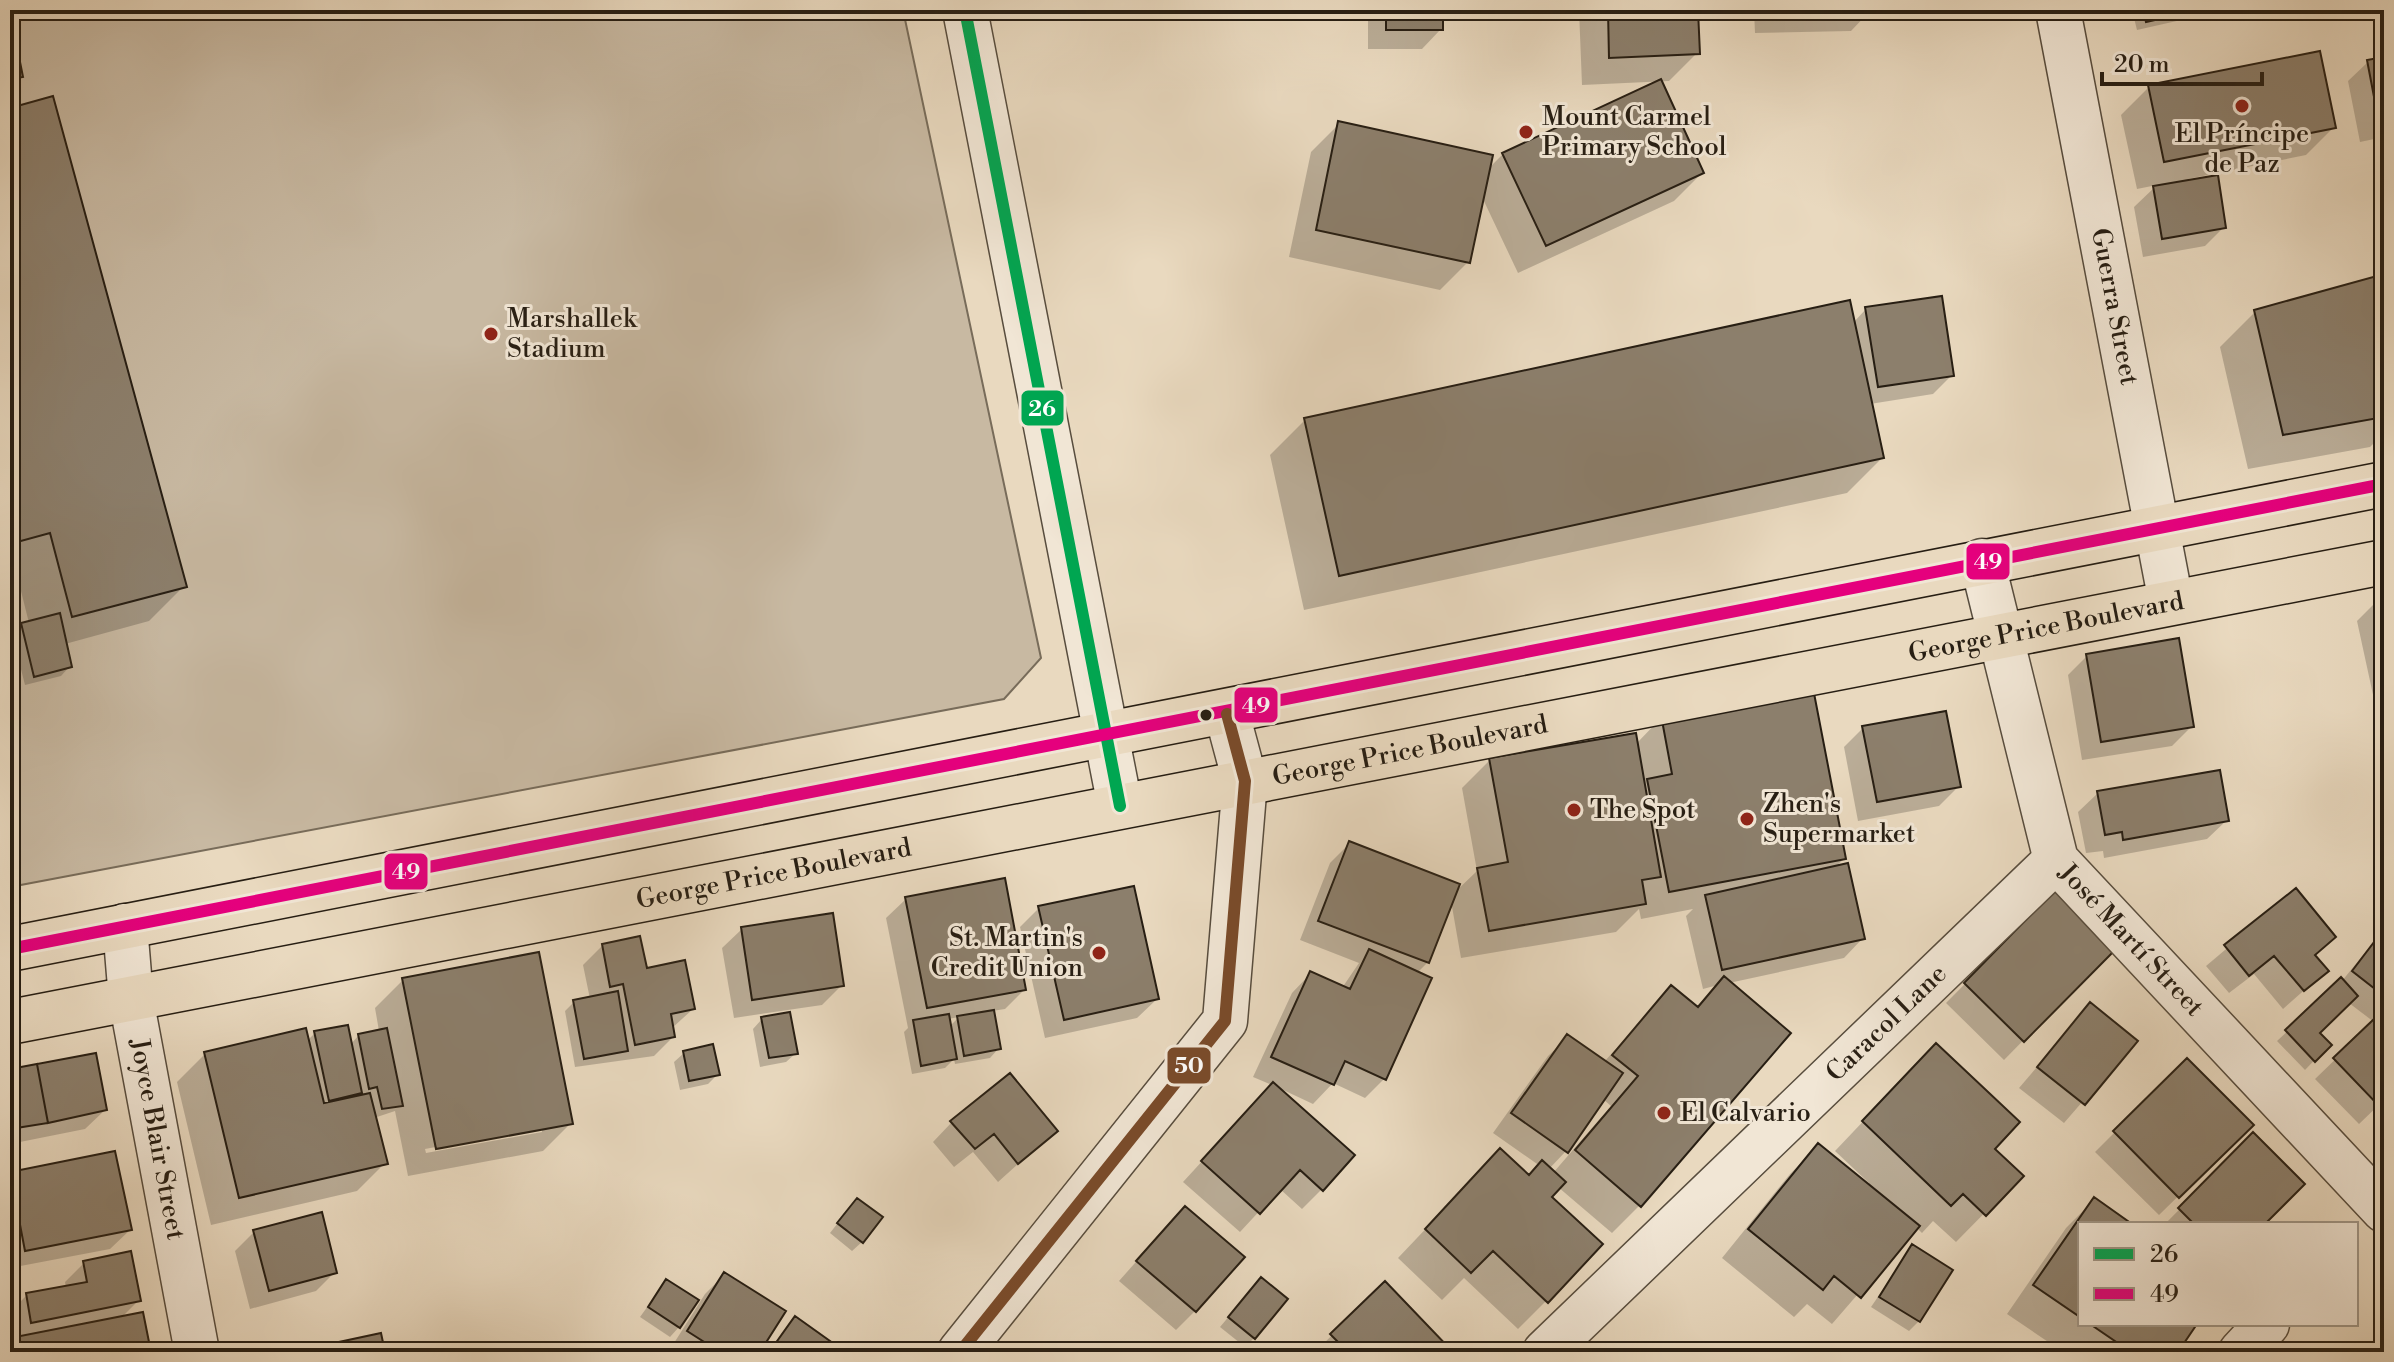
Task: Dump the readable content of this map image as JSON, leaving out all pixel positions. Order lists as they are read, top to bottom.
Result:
{
  "streets": {
    "highway": ["George Price Boulevard"],
    "street": [
      "Guerra Street",
      "José Martí Street",
      "Caracol Lane",
      "Joyce Blair Street"
    ]
  },
  "crossings": [
    ["Guerra Street", "George Price Boulevard"],
    ["George Price Boulevard", "José Martí Street"],
    ["George Price Boulevard", "Joyce Blair Street"],
    ["José Martí Street", "Caracol Lane"]
  ],
  "places": [
    "El Príncipe de Paz",
    "Mount Carmel Primary School",
    "Marshallek Stadium",
    "The Spot",
    "Zhen's Supermarket",
    "St. Martin's Credit Union",
    "El Calvario"
  ],
  "lines": ["transit line 26", "transit line 49", "transit line 50"],
  "legend": ["26", "49"],
  "scale_bar": "20 m"
}
